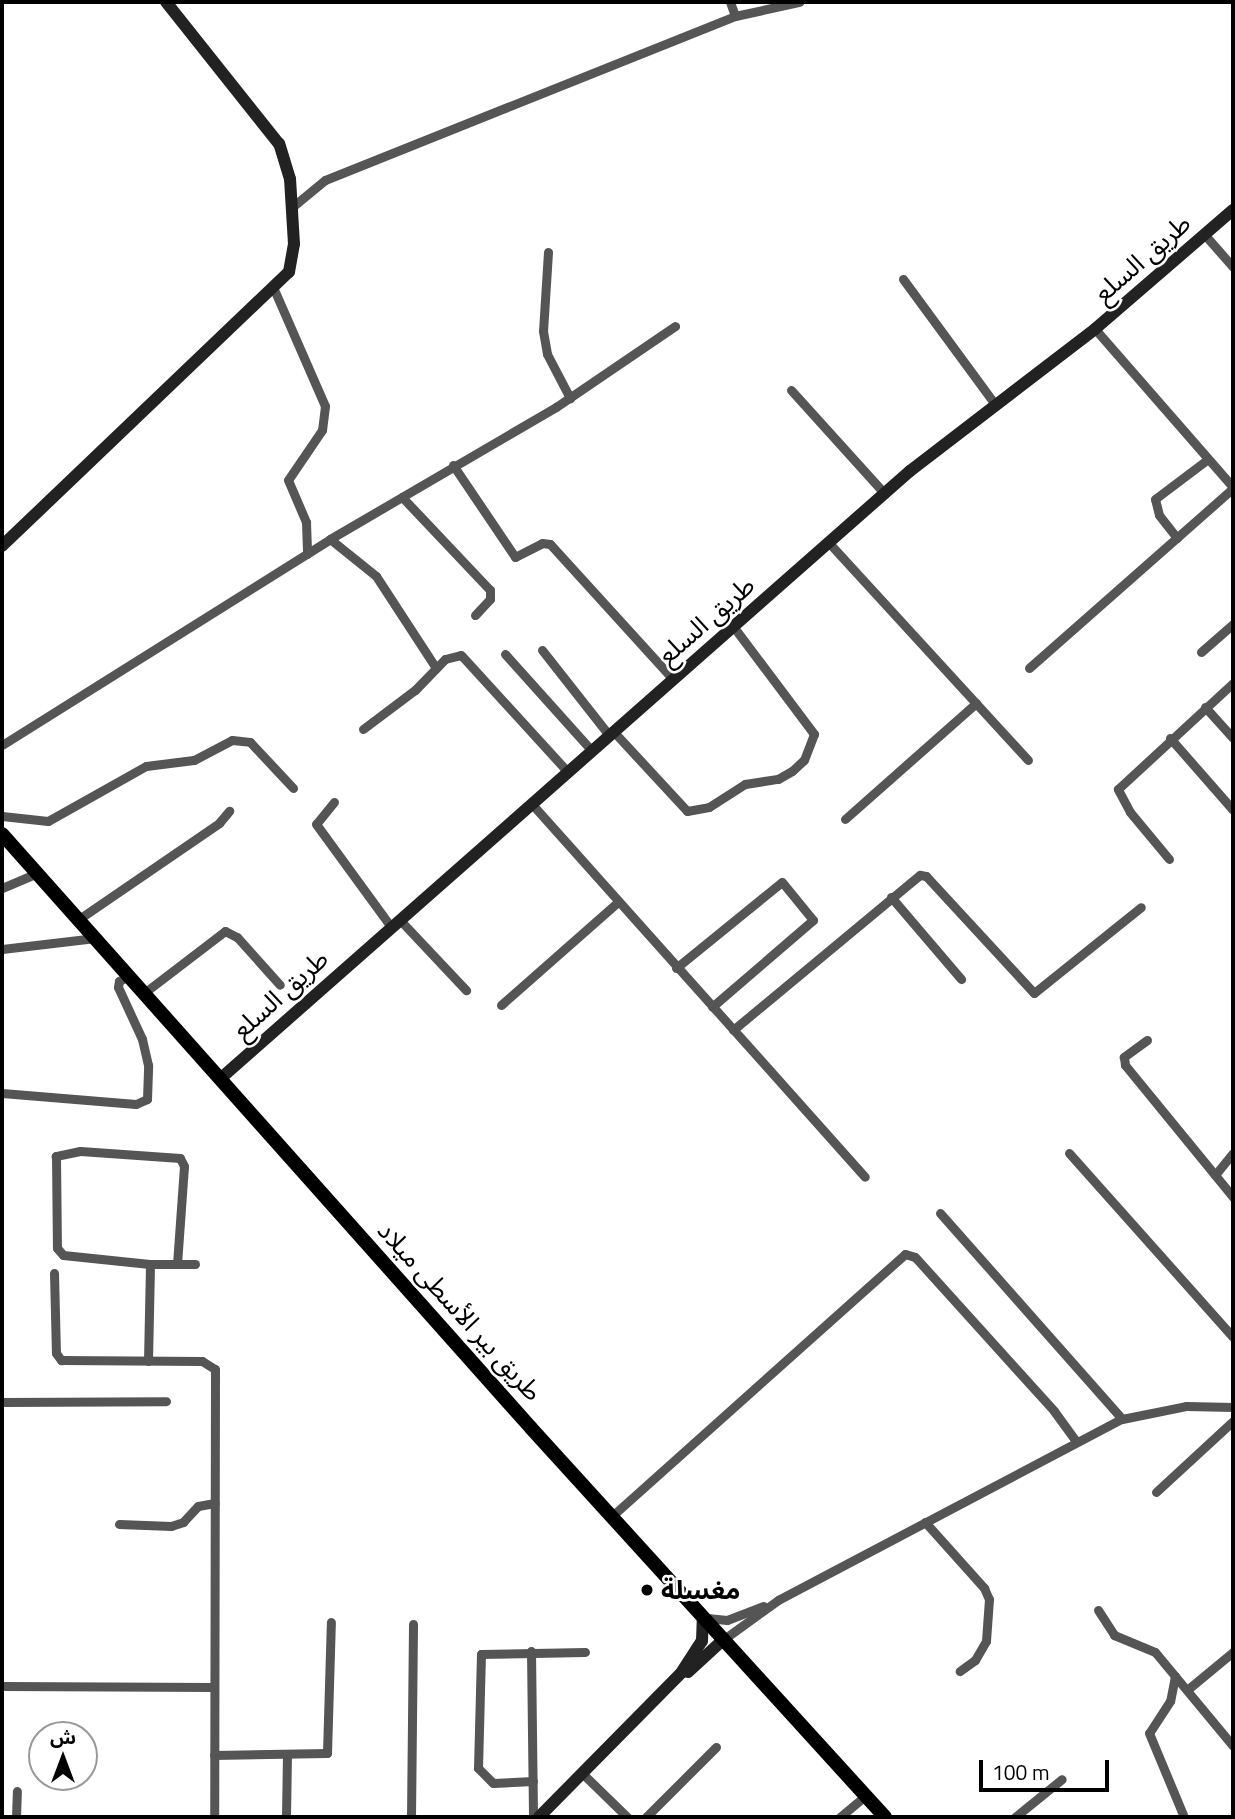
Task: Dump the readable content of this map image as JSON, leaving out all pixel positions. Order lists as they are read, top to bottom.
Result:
{
  "streets": {
    "main road": ["طريق بير الأسطى ميلاد"],
    "street": ["طريق السلع"]
  },
  "crossings": [
    ["طريق السلع", "طريق بير الأسطى ميلاد"]
  ],
  "places": ["مغسلة"],
  "scale_bar": "100 m",
  "north": "top"
}
